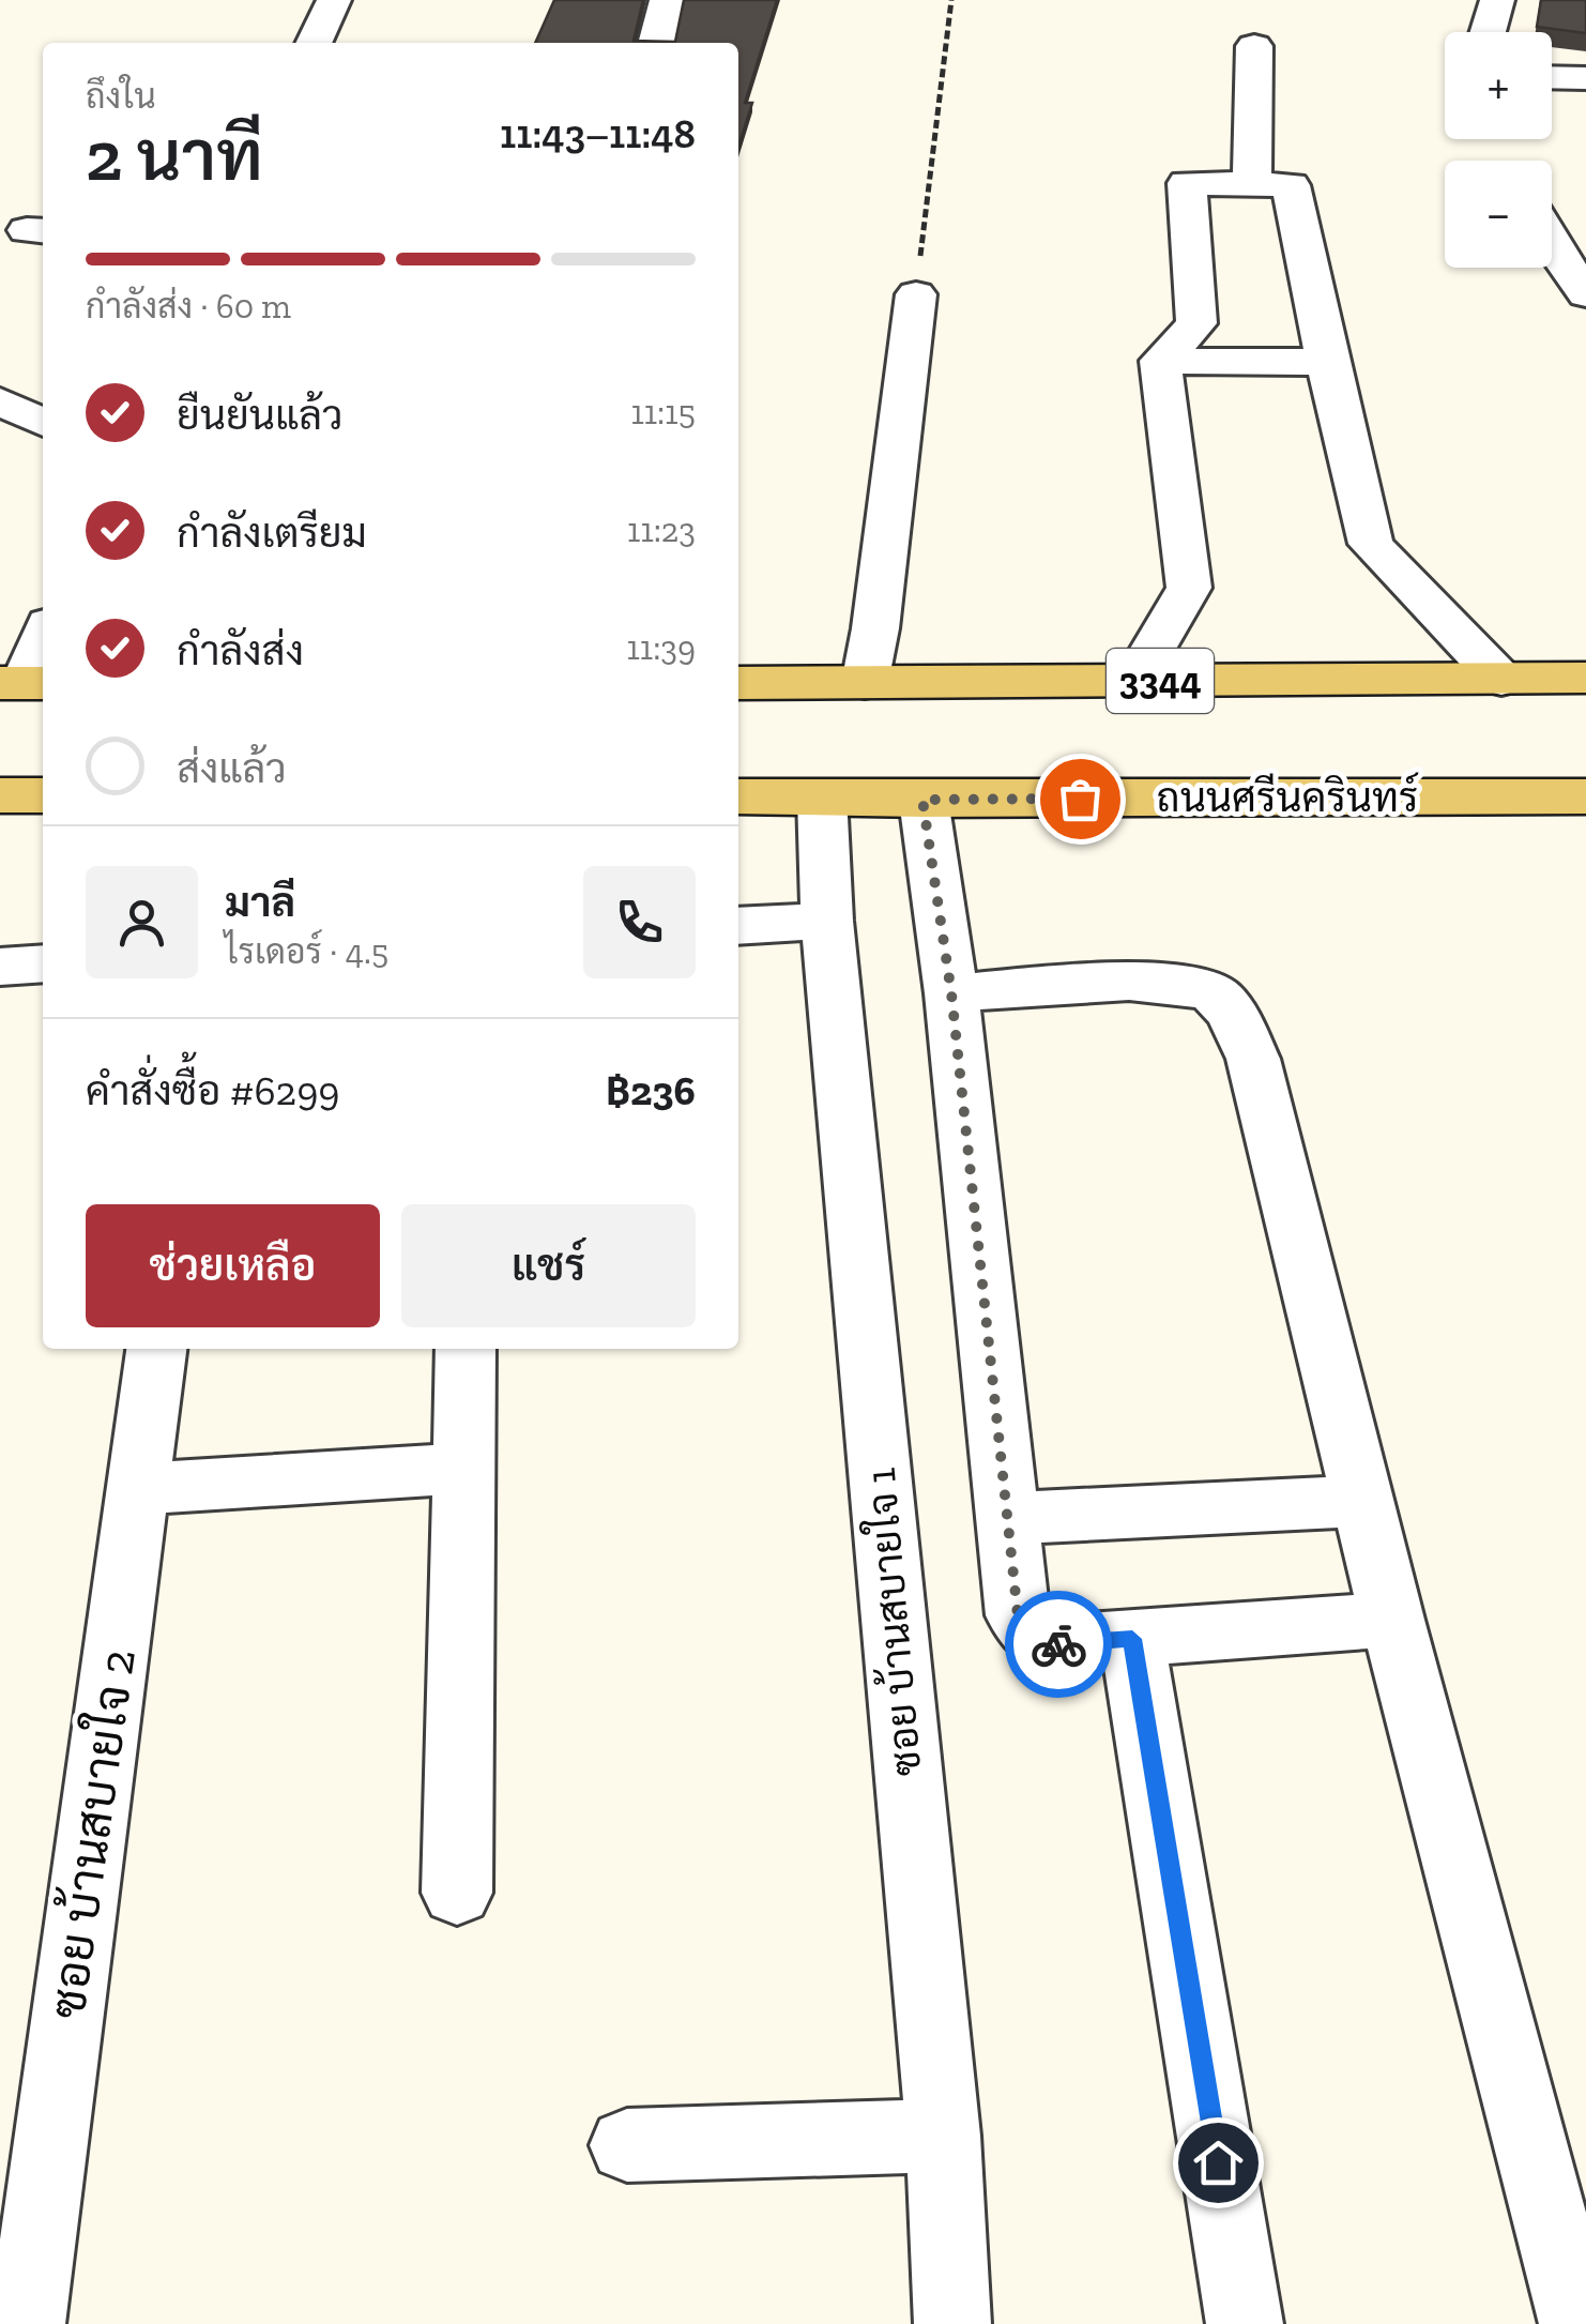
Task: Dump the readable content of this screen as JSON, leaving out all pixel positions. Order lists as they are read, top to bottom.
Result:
{
  "streets": {
    "main road": ["3344", "ถนนศรีนครินทร์"],
    "street": ["ซอย บ้านสบายใจ 1", "ซอย บ้านสบายใจ 2"]
  },
  "crossings": [
    ["ถนนศรีนครินทร์", "ซอย บ้านสบายใจ 1"]
  ],
  "page": {
    "map_buttons": ["+", "−"],
    "heading": ["2 นาที", "ถึงใน", "11:43–11:48"],
    "panel": [
      "มาลี",
      "ไรเดอร์ · 4.5",
      "คำสั่งซื้อ #6299",
      "฿236"
    ],
    "bar": "กำลังส่ง · 60 m",
    "list": [
      ["ยืนยันแล้ว", "11:15"],
      ["กำลังเตรียม", "11:23"],
      ["กำลังส่ง", "11:39"],
      "ส่งแล้ว"
    ],
    "buttons": ["ช่วยเหลือ", "แชร์"]
  }
}
